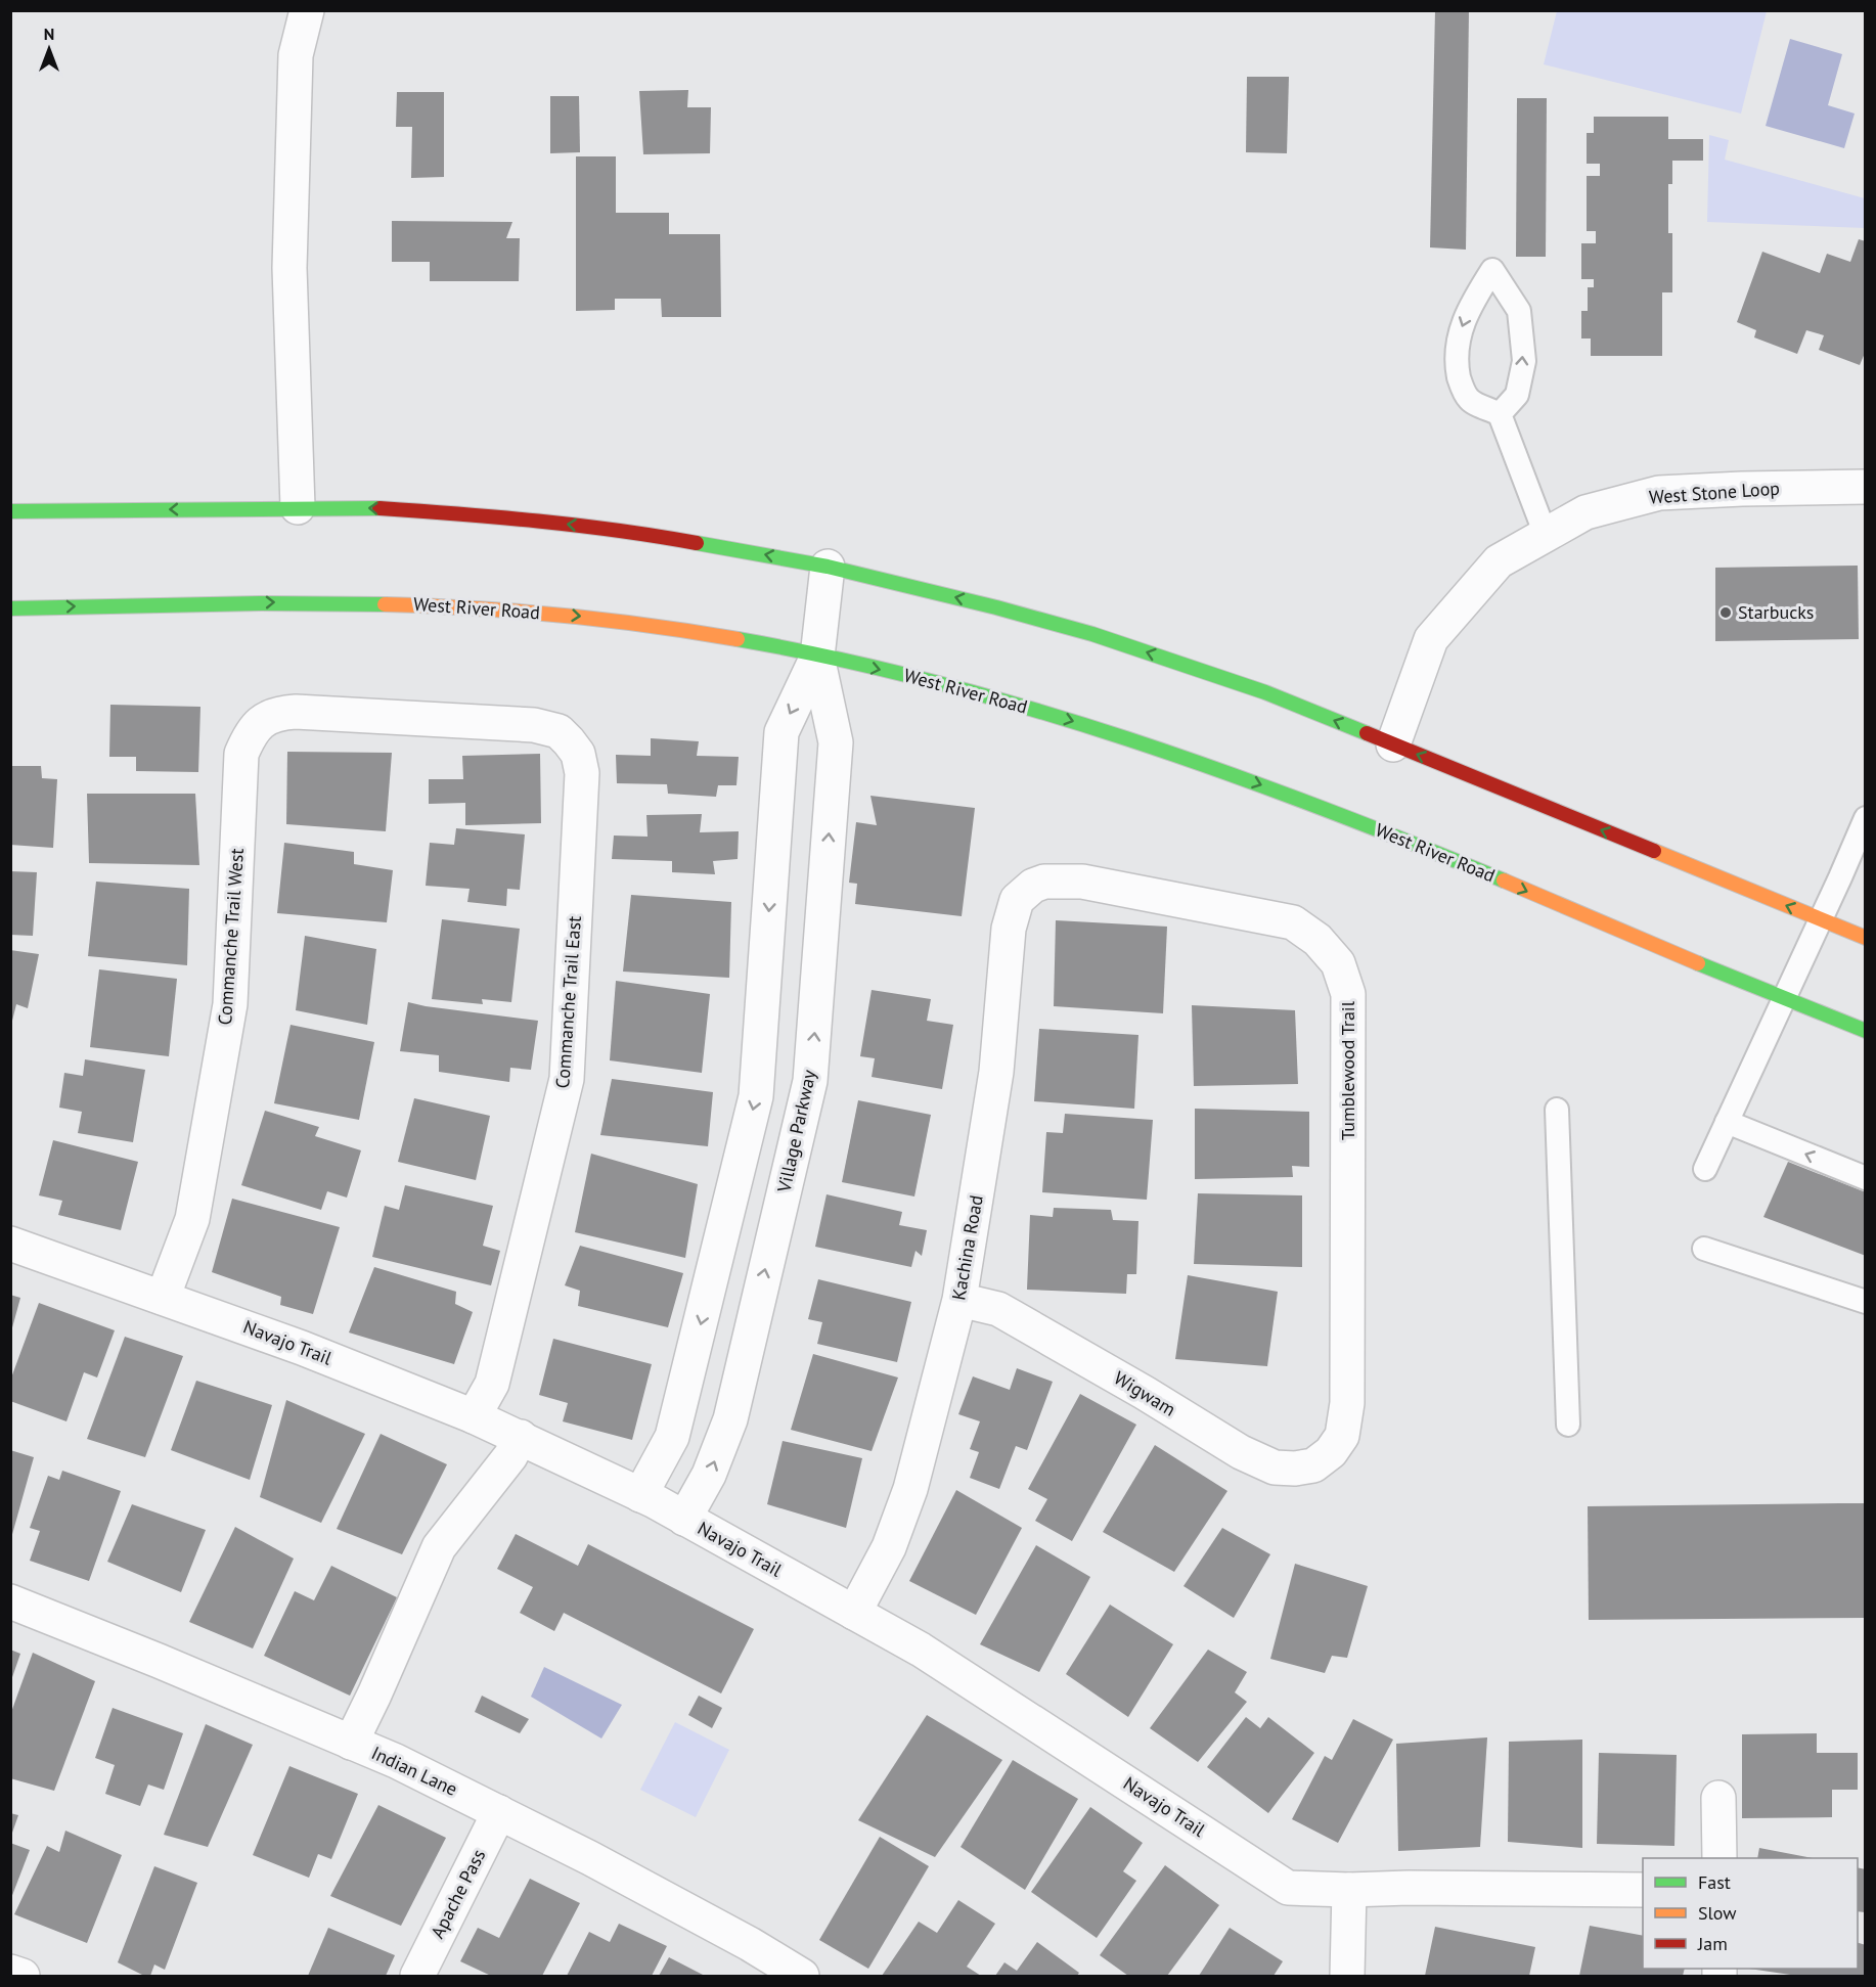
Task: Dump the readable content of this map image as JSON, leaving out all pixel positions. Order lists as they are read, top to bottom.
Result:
{
  "streets": {
    "main road": ["West River Road"],
    "street": [
      "West Stone Loop",
      "Commanche Trail West",
      "Commanche Trail East",
      "Tumblewood Trail",
      "Village Parkway",
      "Kachina Road",
      "Navajo Trail",
      "Wigwam",
      "Indian Lane",
      "Apache Pass"
    ]
  },
  "crossings": [
    ["West River Road", "Village Parkway"],
    ["Commanche Trail West", "Commanche Trail East"],
    ["Commanche Trail West", "Navajo Trail"],
    ["Commanche Trail East", "Navajo Trail"],
    ["Tumblewood Trail", "Kachina Road"],
    ["Tumblewood Trail", "Wigwam"],
    ["Village Parkway", "Navajo Trail"],
    ["Kachina Road", "Navajo Trail"],
    ["Kachina Road", "Wigwam"],
    ["Indian Lane", "Apache Pass"]
  ],
  "places": ["Starbucks"],
  "legend": ["Fast", "Slow", "Jam"],
  "north": "top"
}
